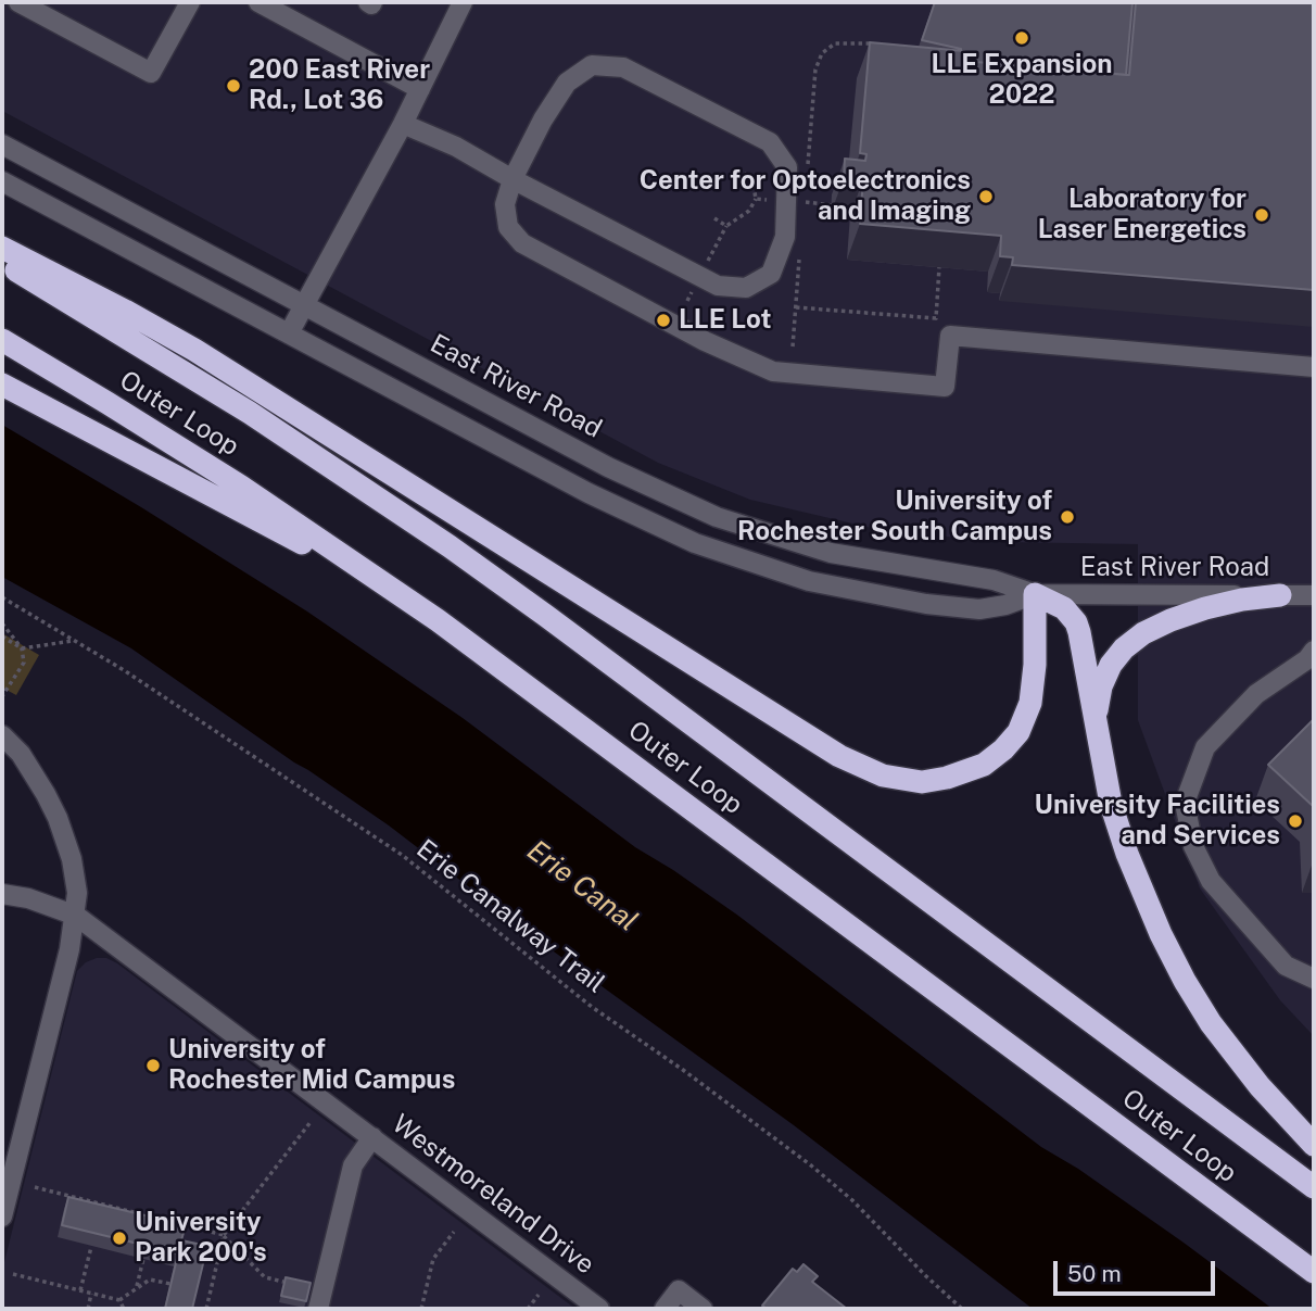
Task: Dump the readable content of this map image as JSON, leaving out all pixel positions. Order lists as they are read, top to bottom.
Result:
{
  "streets": {
    "highway": ["Outer Loop"],
    "street": ["East River Road", "Westmoreland Drive"],
    "path": ["Erie Canalway Trail"]
  },
  "water": ["Erie Canal"],
  "places": [
    "LLE Expansion 2022",
    "200 East River Rd., Lot 36",
    "Center for Optoelectronics and Imaging",
    "Laboratory for Laser Energetics",
    "LLE Lot",
    "University of Rochester South Campus",
    "University Facilities and Services",
    "University of Rochester Mid Campus",
    "University Park 200's"
  ],
  "scale_bar": "50 m"
}
